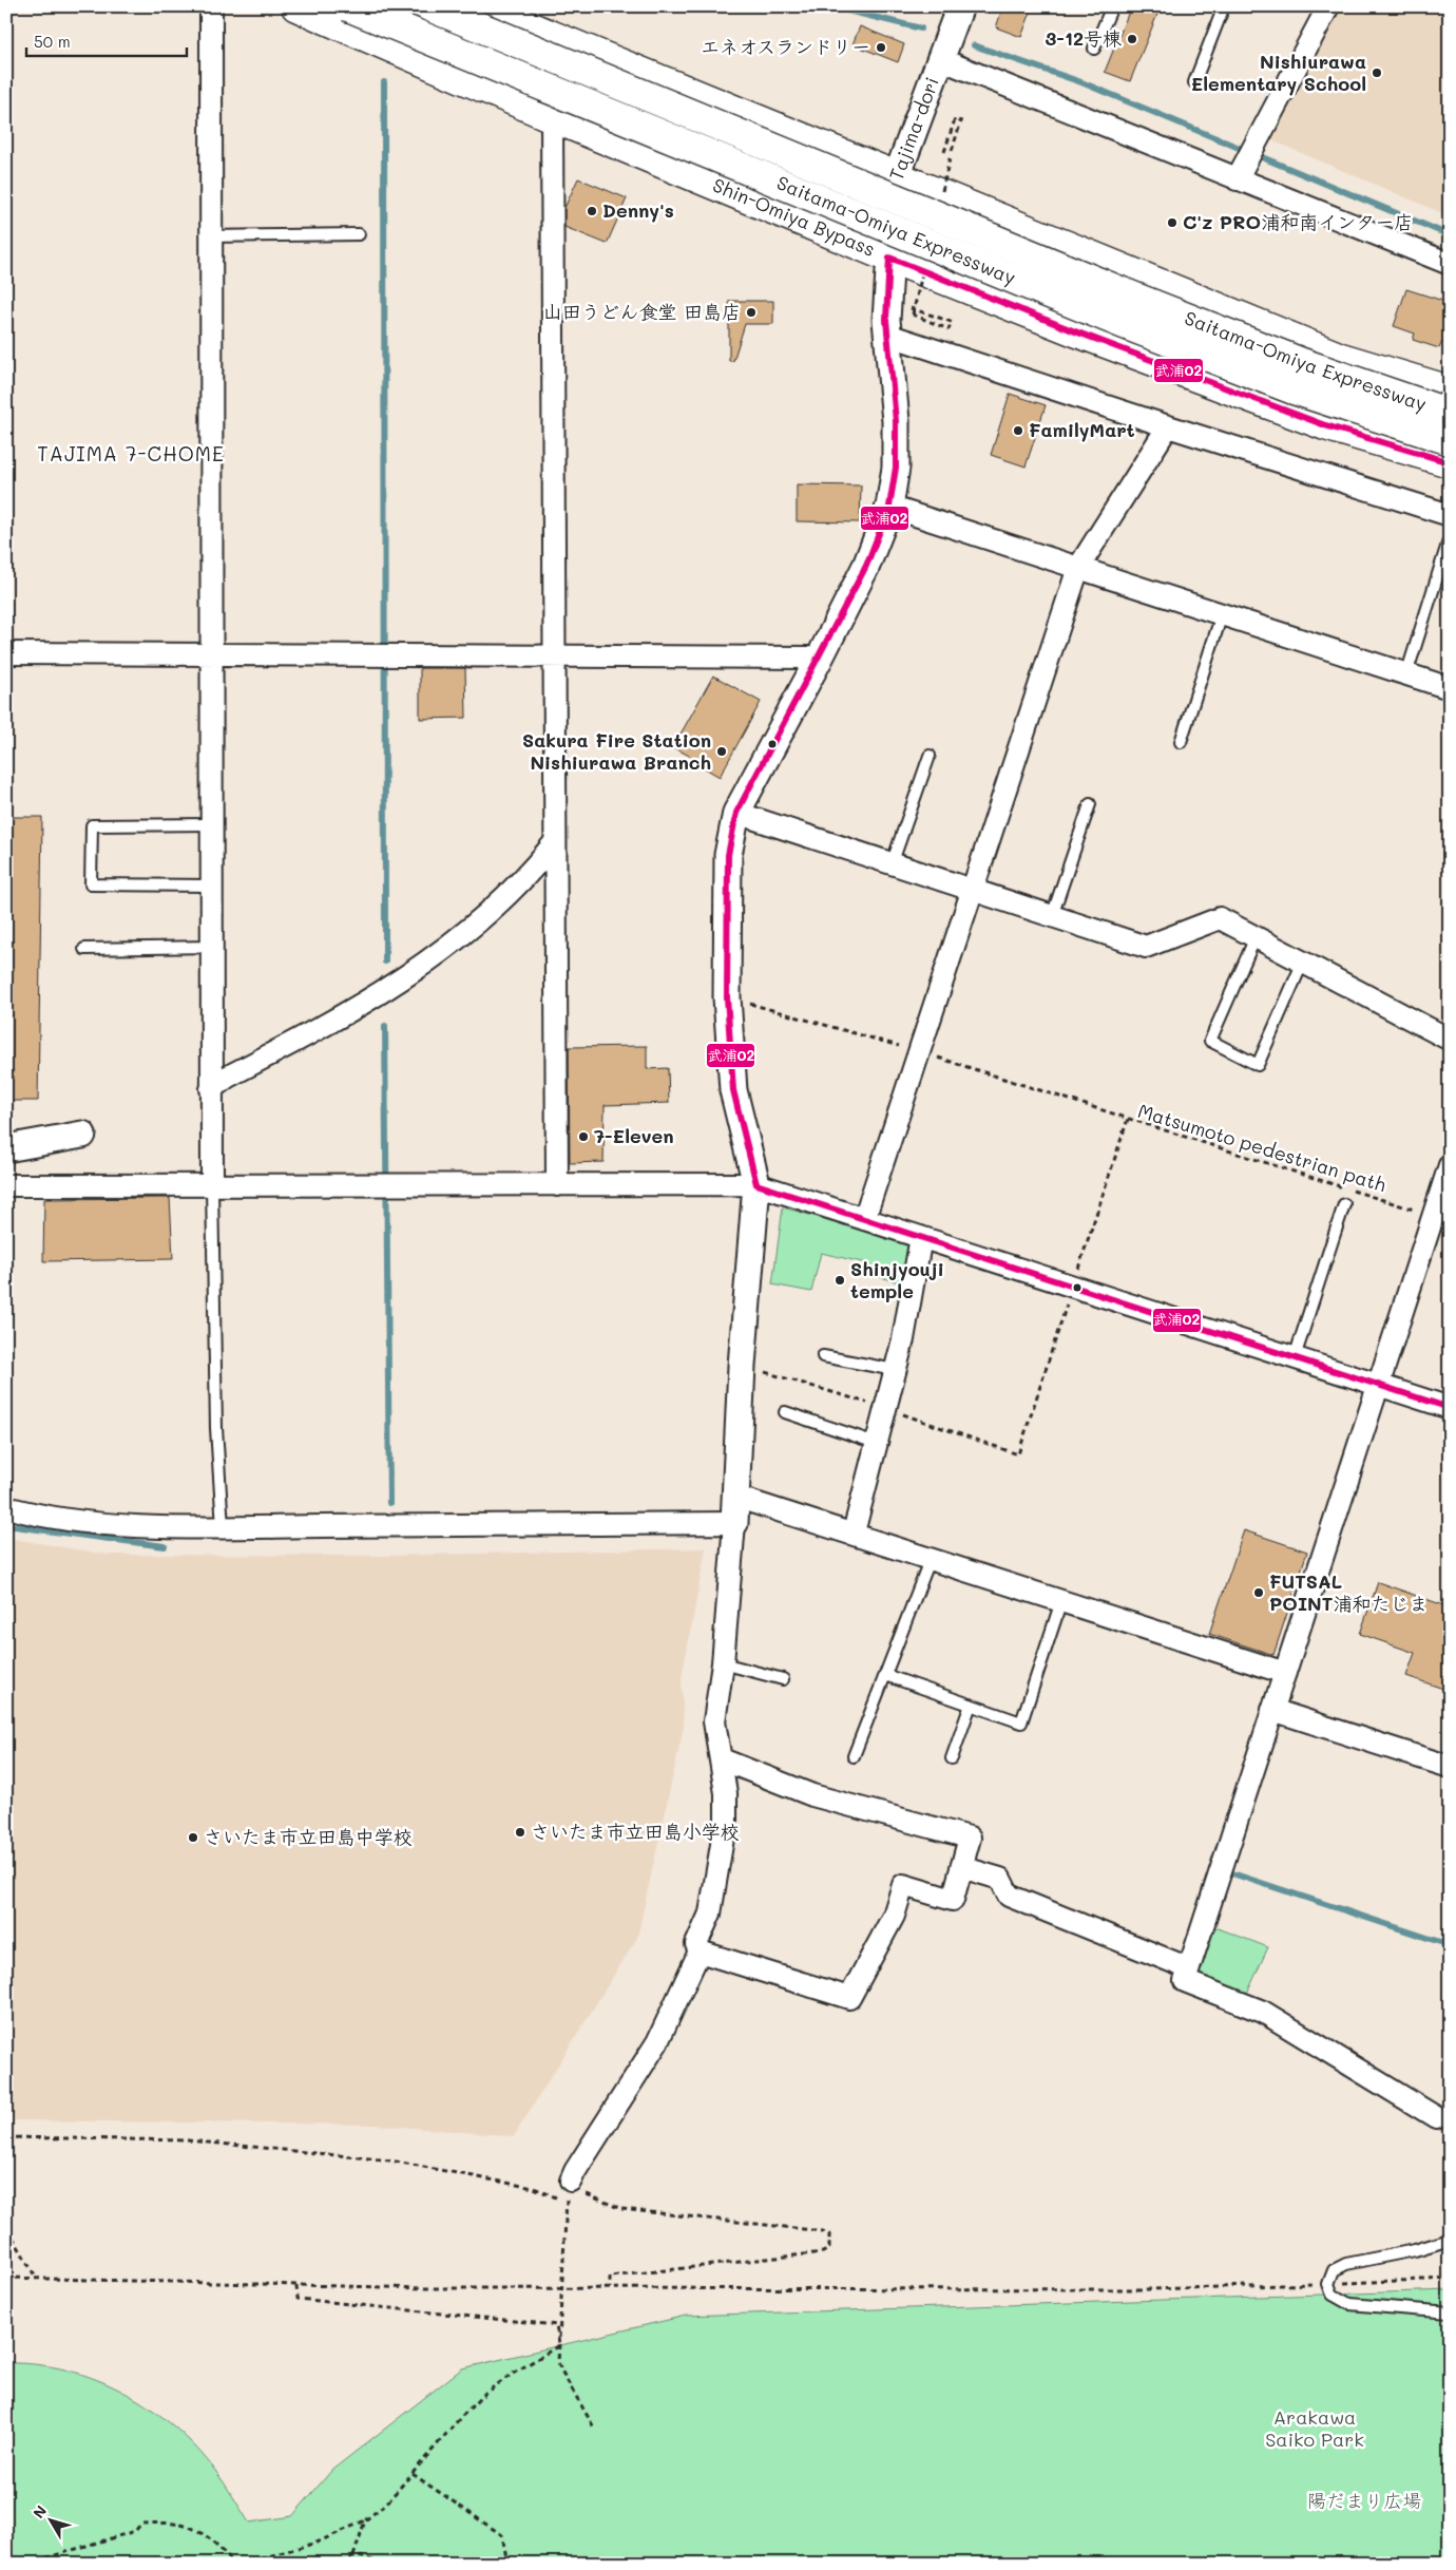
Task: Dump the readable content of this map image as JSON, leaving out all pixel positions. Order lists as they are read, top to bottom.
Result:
{
  "streets": {
    "highway": ["Shin-Omiya Bypass", "Saitama-Omiya Expressway"],
    "street": ["Tajima-dori"],
    "path": ["Matsumoto pedestrian path"]
  },
  "crossings": [
    ["Tajima-dori", "Shin-Omiya Bypass"]
  ],
  "districts": ["TAJIMA 7-CHOME"],
  "parks": ["Arakawa Saiko Park", "陽だまり広場"],
  "places": [
    "3-12号棟",
    "エネオスランドリー",
    "Nishiurawa Elementary School",
    "Denny's",
    "C'z PRO浦和南インター店",
    "山田うどん食堂 田島店",
    "FamilyMart",
    "Sakura Fire Station Nishiurawa Branch",
    "7-Eleven",
    "Shinjyouji temple",
    "FUTSAL POINT浦和たじま",
    "さいたま市立田島小学校",
    "さいたま市立田島中学校"
  ],
  "lines": ["transit line 武浦02"],
  "scale_bar": "50 m",
  "north": "top left"
}
